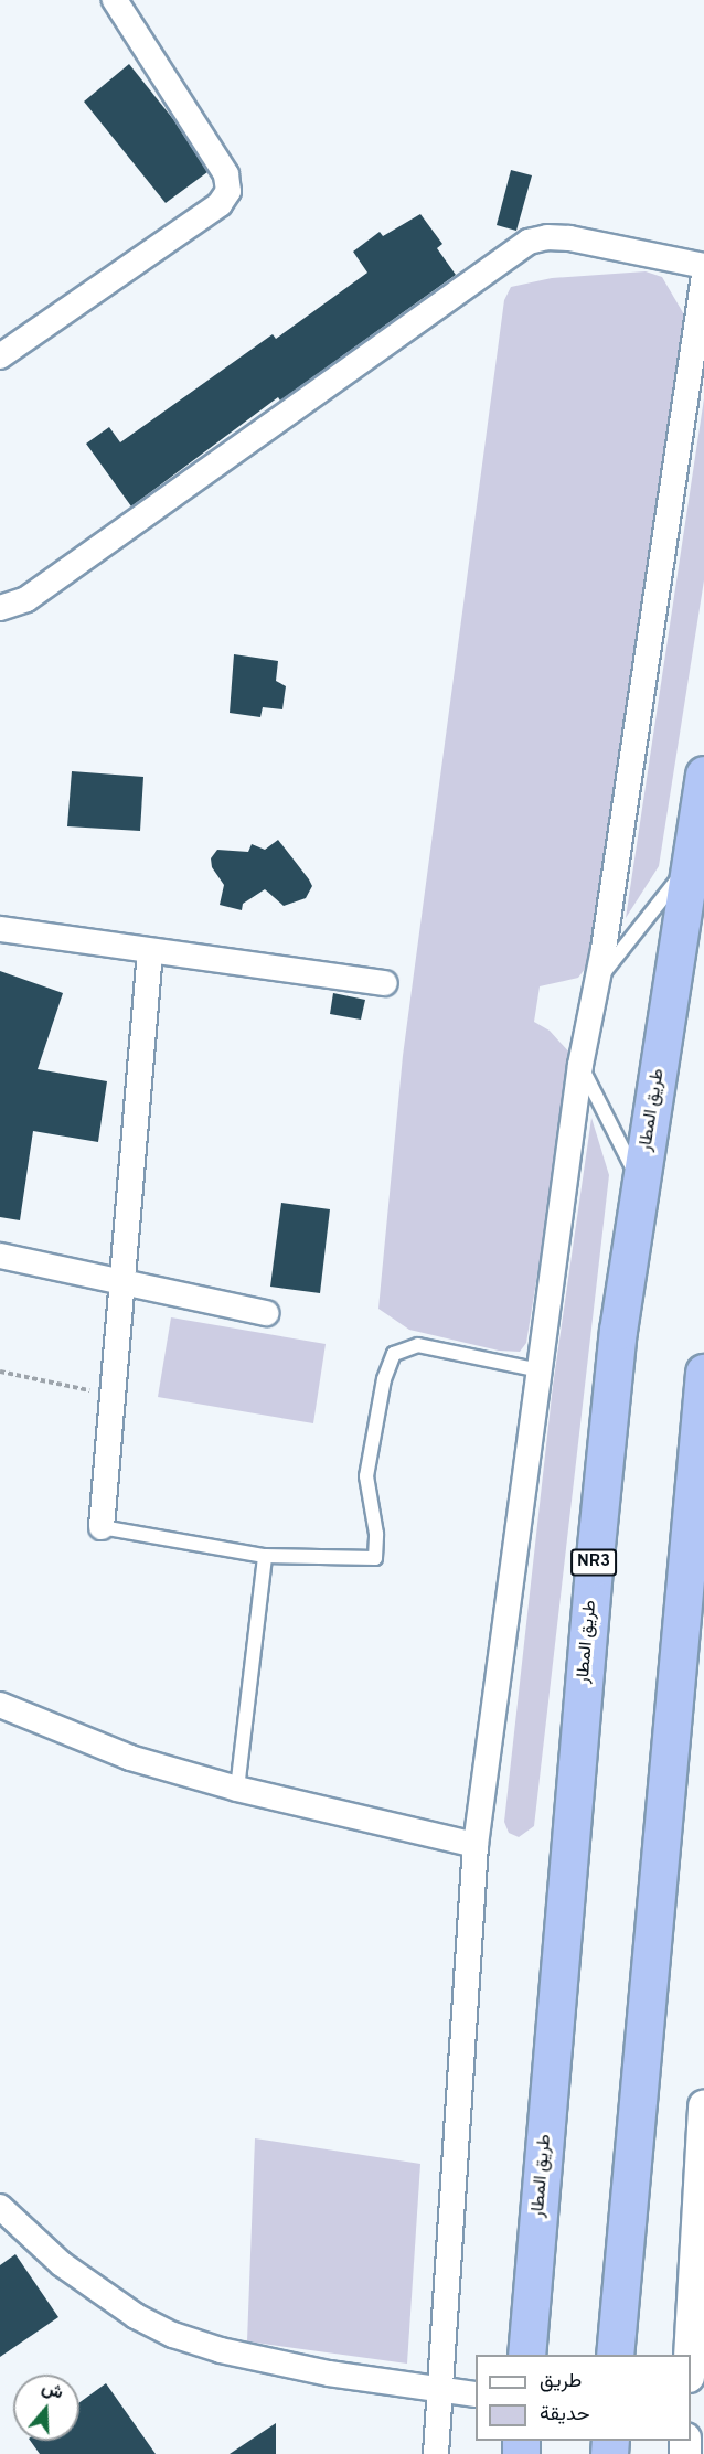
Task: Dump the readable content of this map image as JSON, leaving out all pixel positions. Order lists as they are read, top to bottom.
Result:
{
  "streets": {
    "highway": ["طريق المطار", "NR3"]
  },
  "legend": ["طريق", "حديقة"],
  "north": "top"
}
